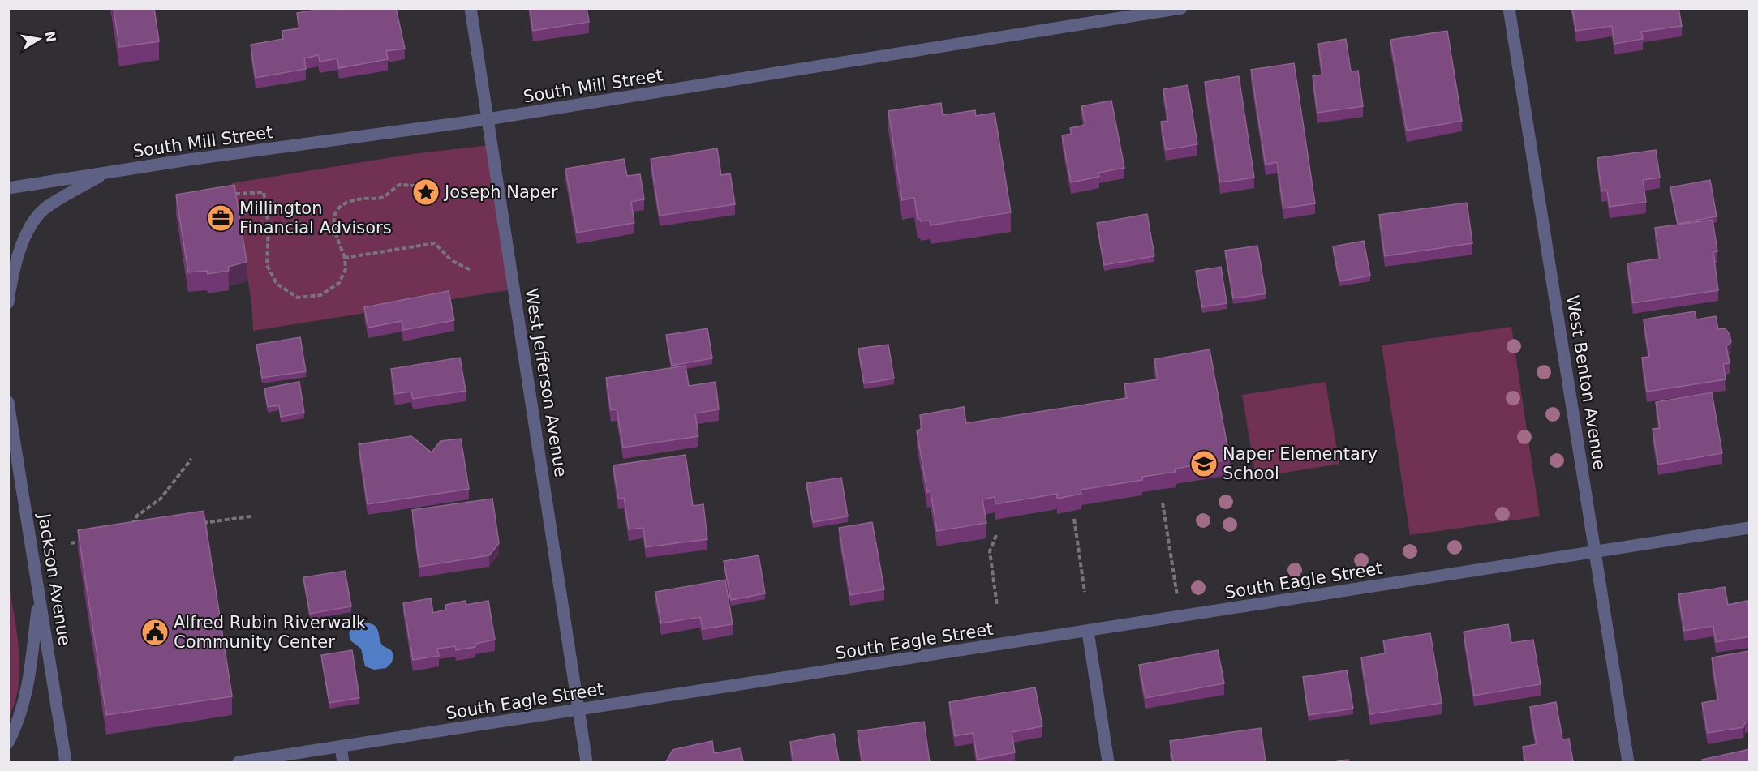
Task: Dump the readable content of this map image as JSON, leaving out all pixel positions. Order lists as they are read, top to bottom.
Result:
{
  "streets": {
    "street": [
      "South Mill Street",
      "West Jefferson Avenue",
      "West Benton Avenue",
      "Jackson Avenue",
      "South Eagle Street"
    ]
  },
  "crossings": [
    ["South Mill Street", "West Jefferson Avenue"],
    ["West Jefferson Avenue", "South Eagle Street"],
    ["West Benton Avenue", "South Eagle Street"]
  ],
  "places": {
    "place": ["Joseph Naper"],
    "office": ["Millington Financial Advisors"],
    "school or university": ["Naper Elementary School"],
    "public building": ["Alfred Rubin Riverwalk Community Center"]
  },
  "north": "right"
}
